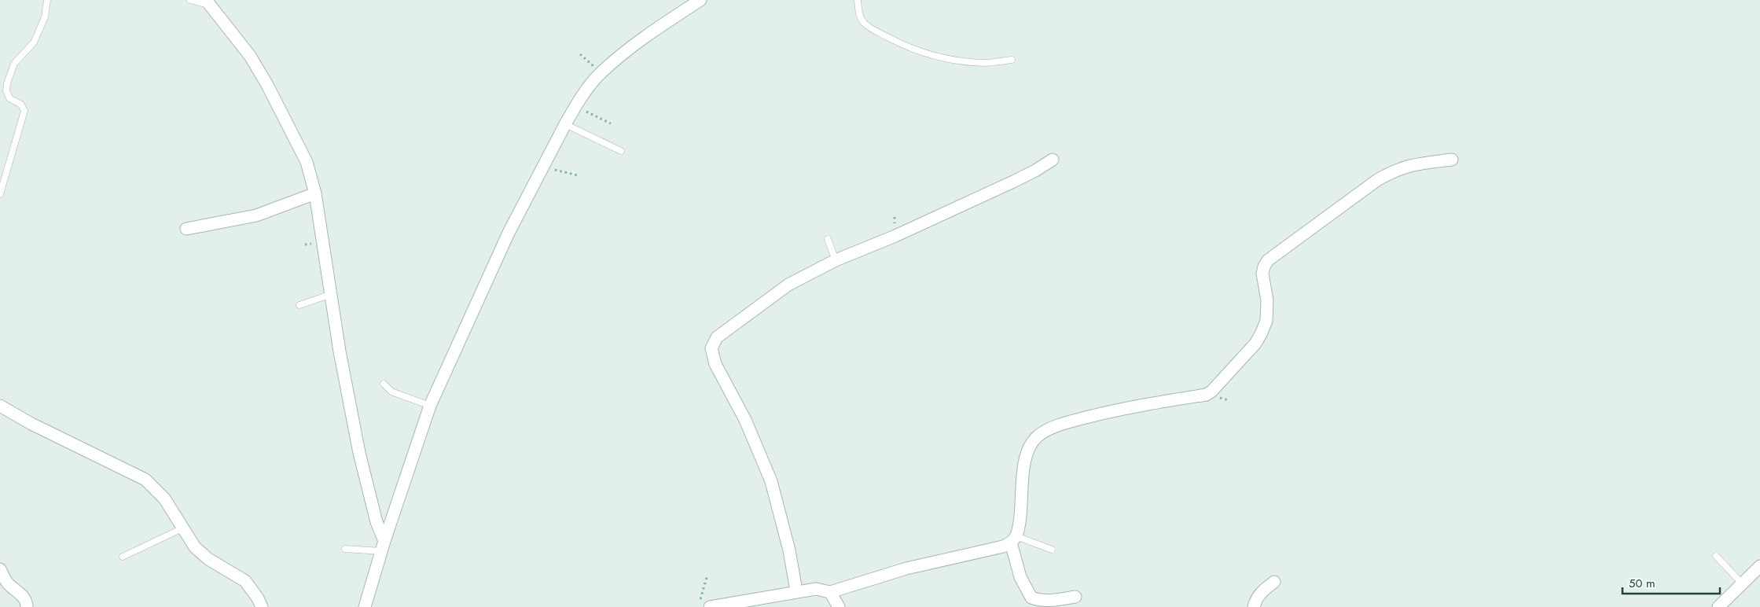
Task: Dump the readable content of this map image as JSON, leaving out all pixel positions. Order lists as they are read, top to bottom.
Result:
{
  "scale_bar": "50 m"
}
